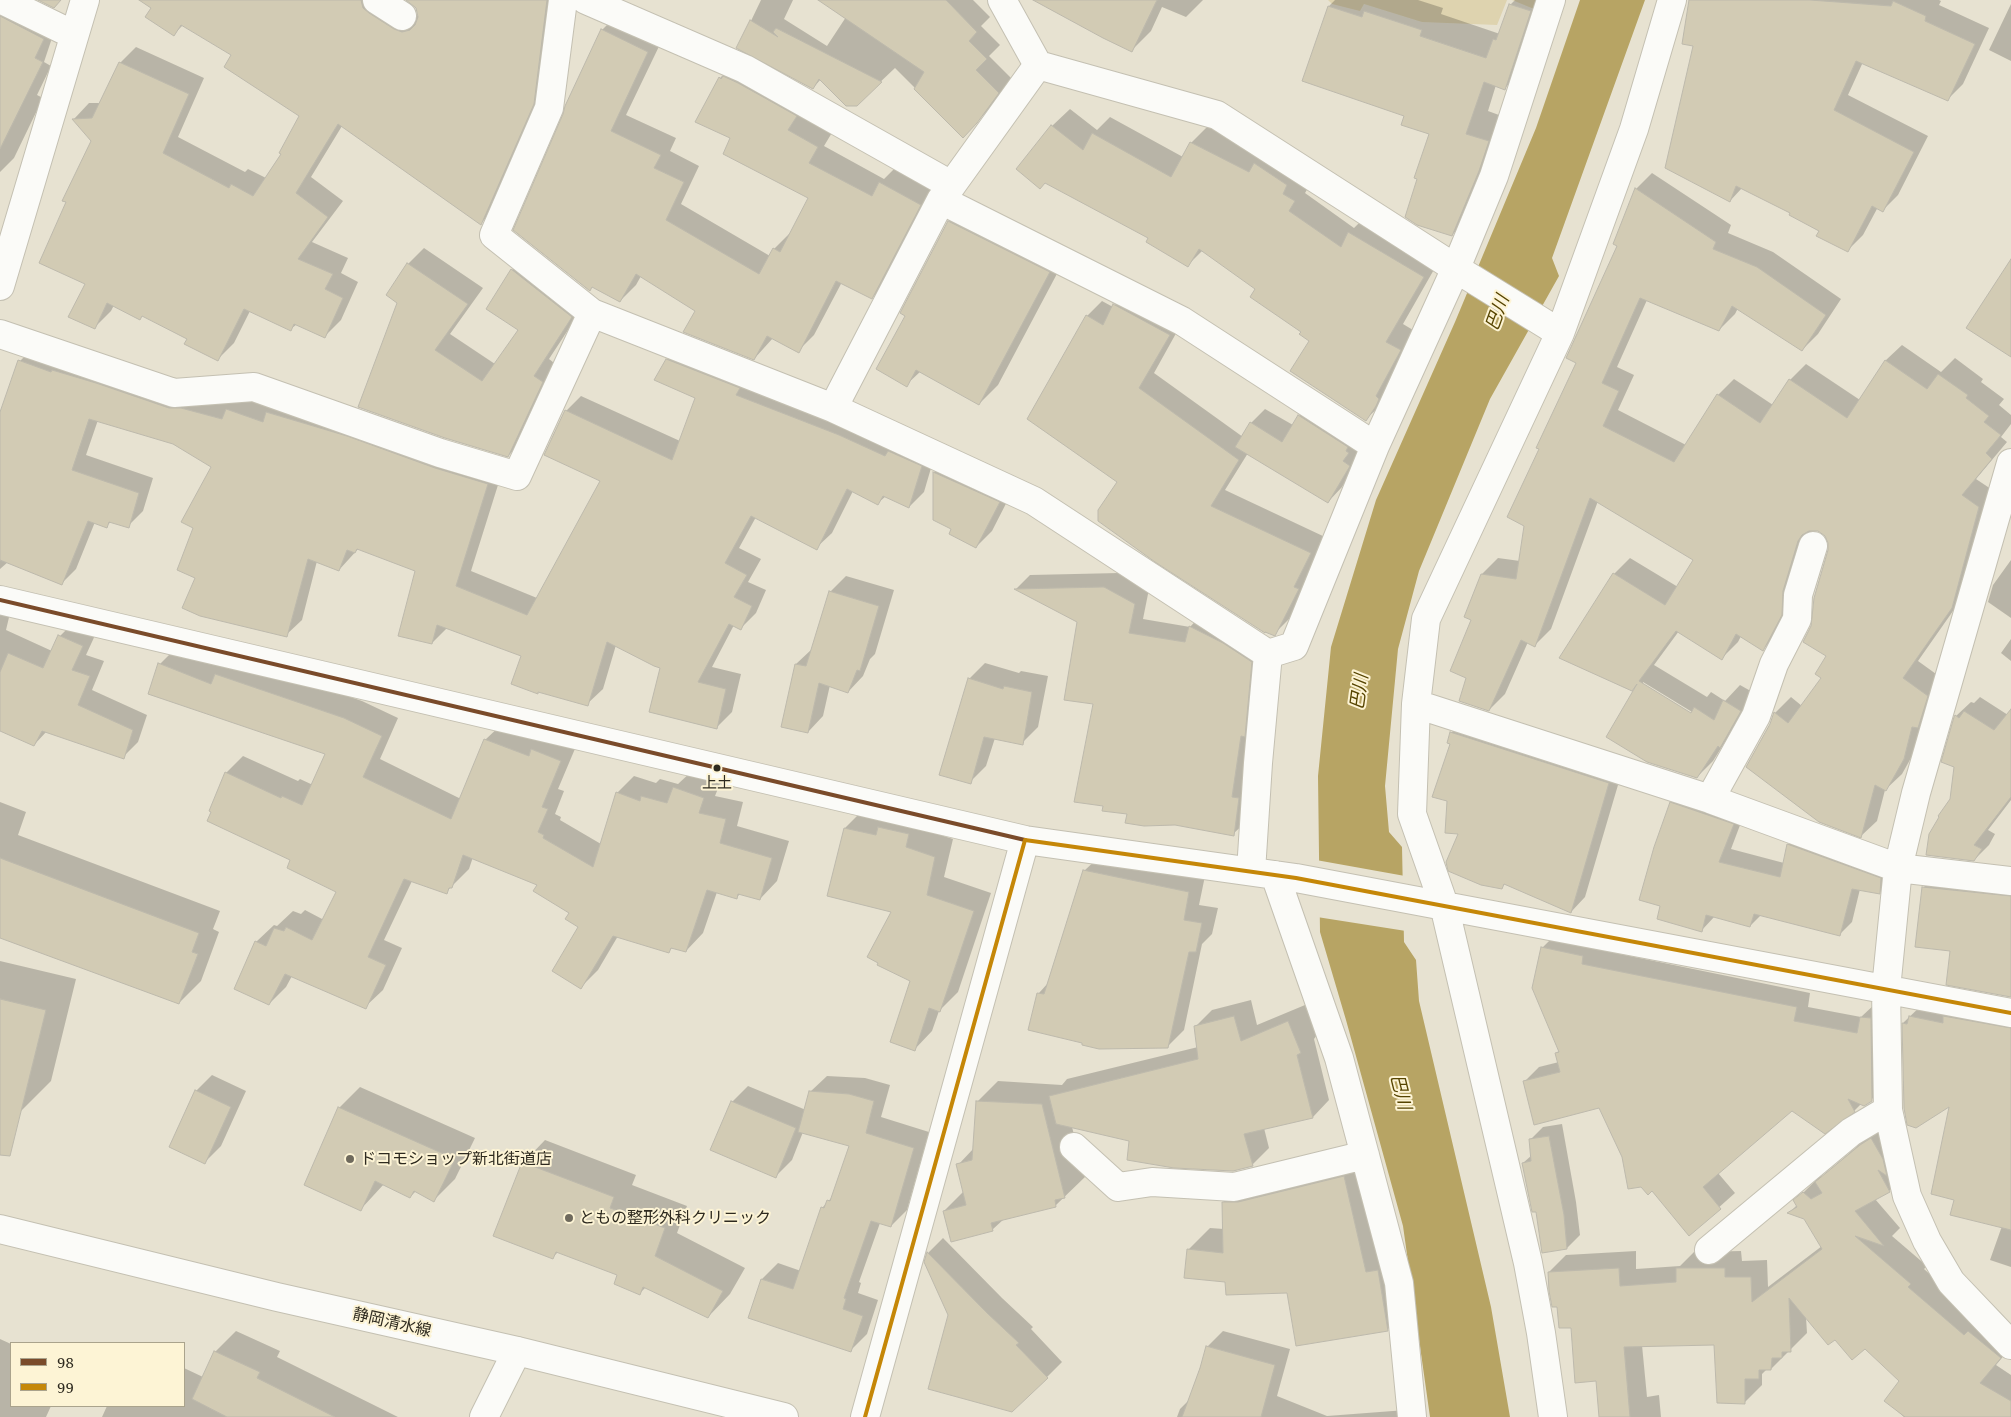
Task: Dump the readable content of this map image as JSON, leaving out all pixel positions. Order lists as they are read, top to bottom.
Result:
{
  "streets": {
    "street": ["静岡清水線"]
  },
  "water": ["巴川"],
  "places": ["上土", "ドコモショップ新北街道店", "ともの整形外科クリニック"],
  "lines": ["transit line 98", "transit line 99"],
  "legend": ["98", "99"]
}
